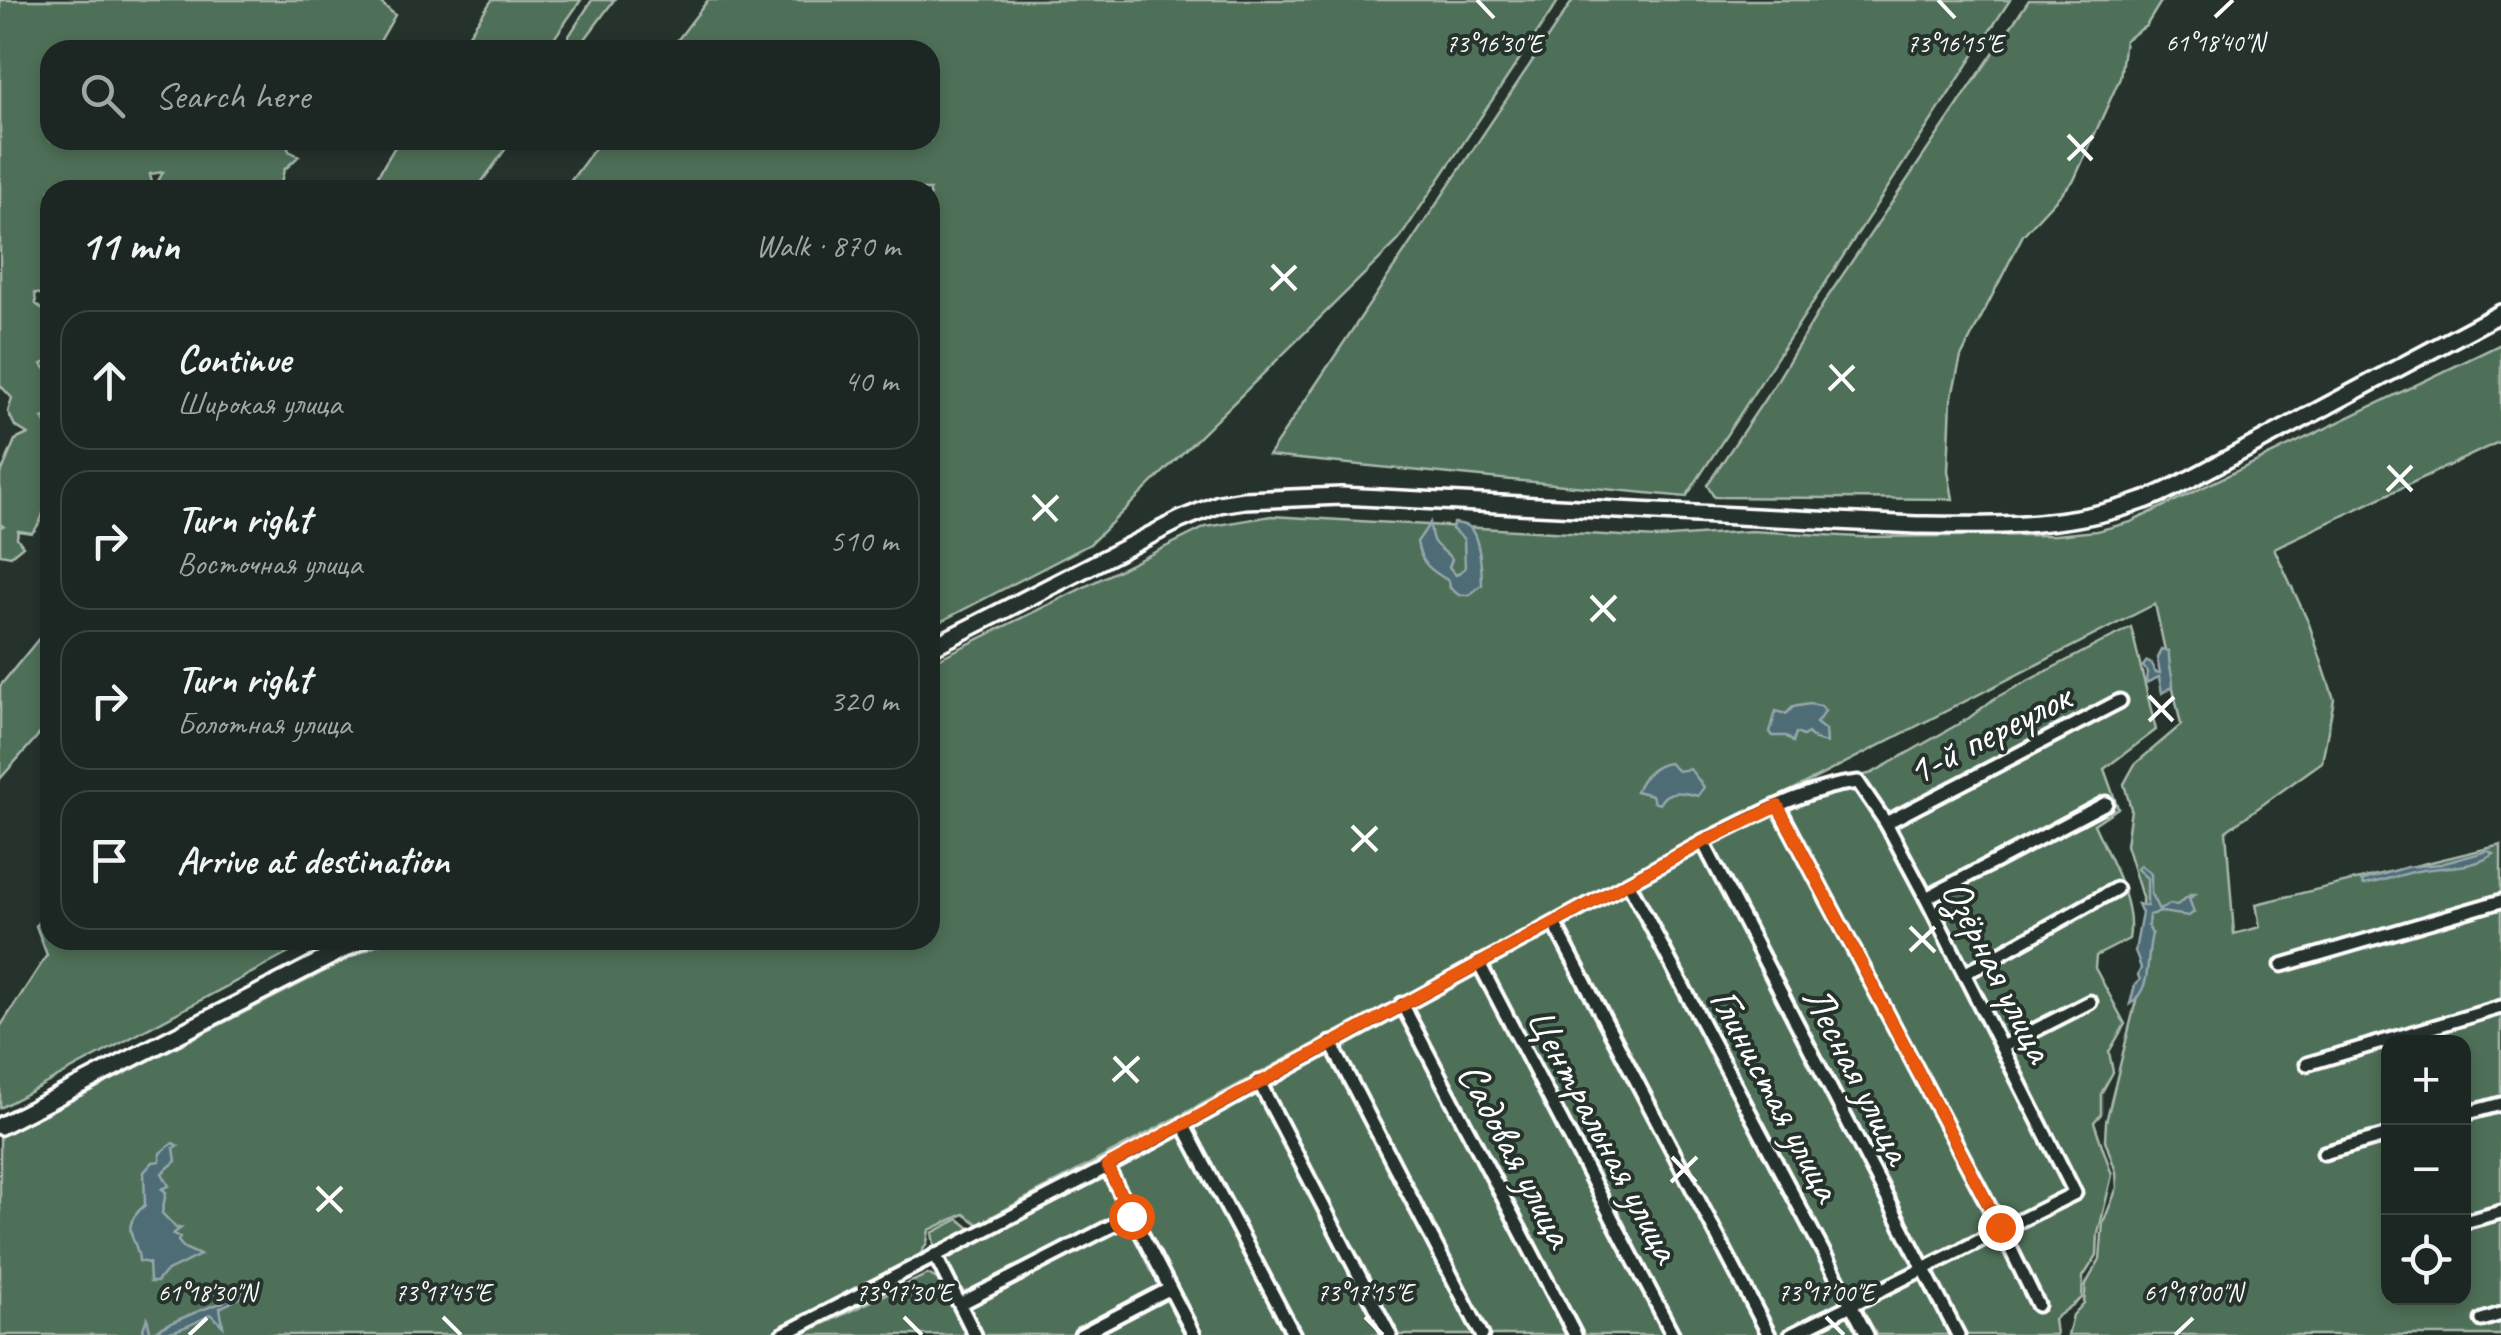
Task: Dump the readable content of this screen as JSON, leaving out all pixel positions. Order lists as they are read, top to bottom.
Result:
{
  "streets": {
    "street": [
      "1-й переулок",
      "Озёрная улица",
      "Лесная улица",
      "Глинистая улица",
      "Центральная улица",
      "Садовая улица"
    ]
  },
  "crossings": [
    ["1-й переулок", "Озёрная улица"]
  ],
  "page": {
    "search": "Search here",
    "heading": ["11 min", "Walk · 870 m"],
    "list": [
      ["Continue", "Широкая улица", "40 m"],
      ["Turn right", "Восточная улица", "510 m"],
      ["Turn right", "Болотная улица", "320 m"],
      "Arrive at destination"
    ],
    "map_buttons": ["+", "−"]
  },
  "coordinates": [
    "61°18'40\"N",
    "73°16'30\"E",
    "73°16'15\"E",
    "73°17'45\"E",
    "73°17'30\"E",
    "73°17'15\"E",
    "73°17'00\"E",
    "61°18'30\"N",
    "61°19'00\"N"
  ]
}
